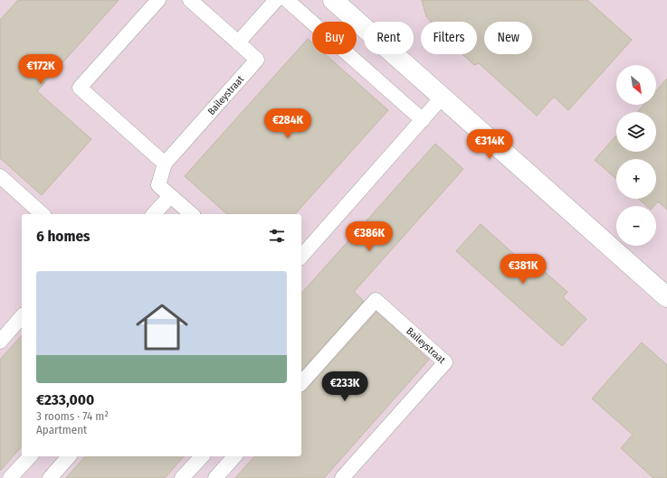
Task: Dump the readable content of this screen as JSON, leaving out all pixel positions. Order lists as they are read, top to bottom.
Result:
{
  "streets": {
    "lane": ["Baileystraat"]
  },
  "north": "bottom right",
  "page": {
    "chip": [
      "Buy",
      "Rent",
      "Filters",
      "New"
    ],
    "price": [
      "€172K",
      "€284K",
      "€314K",
      "€386K",
      "€381K",
      "€233K"
    ],
    "map_buttons": ["+", "−"],
    "heading": "6 homes",
    "list": [
      {
        "name": "€233,000",
        "note": "3 rooms · 74 m² · Apartment"
      }
    ]
  }
}
